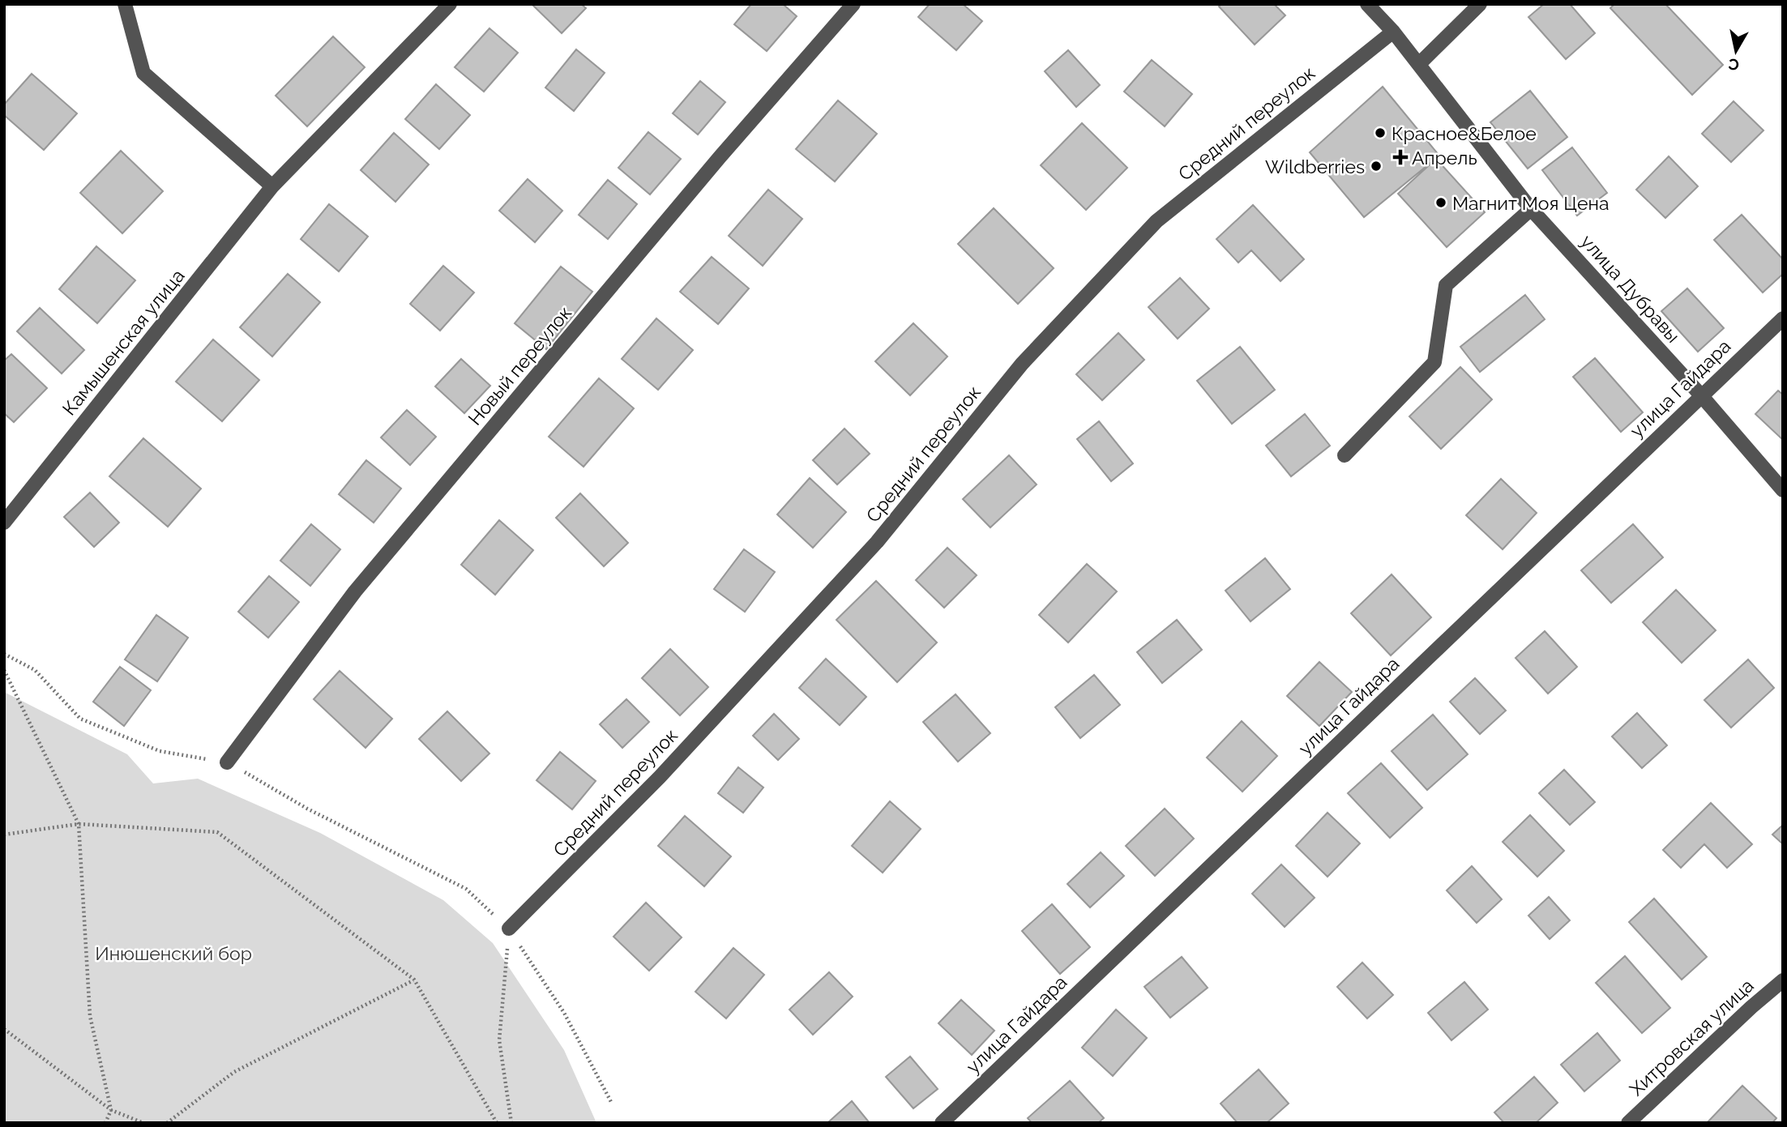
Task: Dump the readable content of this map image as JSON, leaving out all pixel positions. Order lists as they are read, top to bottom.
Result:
{
  "streets": {
    "street": [
      "Средний переулок",
      "улица Дубравы",
      "Камышенская улица",
      "Новый переулок",
      "улица Гайдара",
      "Хитровская улица"
    ]
  },
  "crossings": [
    ["Средний переулок", "улица Дубравы"],
    ["улица Дубравы", "улица Гайдара"]
  ],
  "parks": ["Инюшенский бор"],
  "places": {
    "other": ["Красное&Белое", "Wildberries", "Магнит Моя Цена"],
    "health": ["Апрель"]
  },
  "north": "bottom"
}
